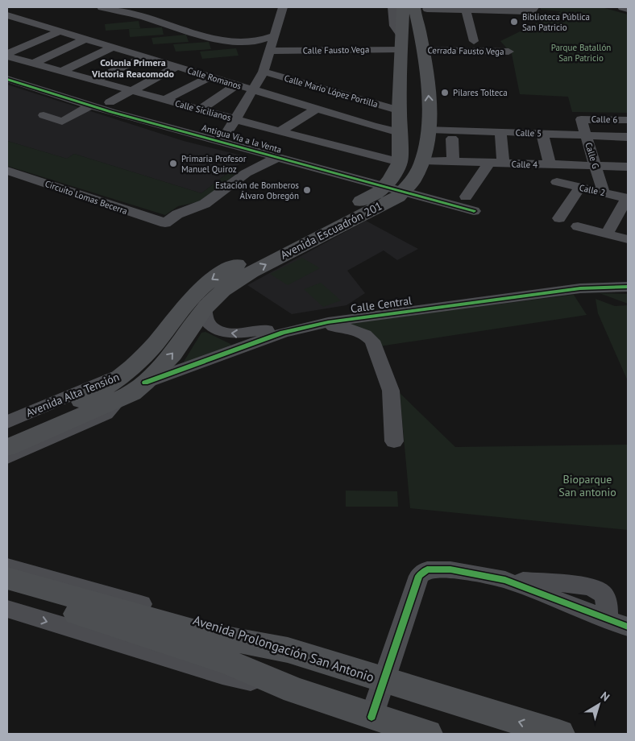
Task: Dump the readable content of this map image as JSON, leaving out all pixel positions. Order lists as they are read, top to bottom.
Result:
{
  "streets": {
    "main road": ["Avenida Escuadrón 201", "Avenida Alta Tensión", "Avenida Prolongación San Antonio"],
    "street": [
      "Calle Fausto Vega",
      "Cerrada Fausto Vega",
      "Calle Romanos",
      "Calle Mario López Portilla",
      "Calle Sicilianos",
      "Calle 6",
      "Calle 5",
      "Antigua Vía a la Venta",
      "Calle G",
      "Calle 4",
      "Calle 2",
      "Circuito Lomas Becerra",
      "Calle Central"
    ]
  },
  "crossings": [
    ["Calle Fausto Vega", "Avenida Escuadrón 201"],
    ["Calle Romanos", "Avenida Escuadrón 201"],
    ["Calle Mario López Portilla", "Avenida Escuadrón 201"],
    ["Calle Sicilianos", "Avenida Escuadrón 201"],
    ["Calle 6", "Calle G"],
    ["Calle 5", "Calle G"],
    ["Antigua Vía a la Venta", "Circuito Lomas Becerra"],
    ["Antigua Vía a la Venta", "Avenida Escuadrón 201"],
    ["Calle G", "Calle 4"],
    ["Calle G", "Calle 2"],
    ["Avenida Escuadrón 201", "Calle Central"],
    ["Avenida Escuadrón 201", "Avenida Alta Tensión"],
    ["Calle Central", "Avenida Alta Tensión"]
  ],
  "districts": ["Colonia Primera Victoria Reacomodo"],
  "parks": ["Parque Batallón San Patricio", "Bioparque San antonio"],
  "places": [
    "Biblioteca Pública San Patricio",
    "Pilares Tolteca",
    "Primaria Profesor Manuel Quiroz",
    "Estación de Bomberos Álvaro Obregón"
  ],
  "north": "top right"
}
